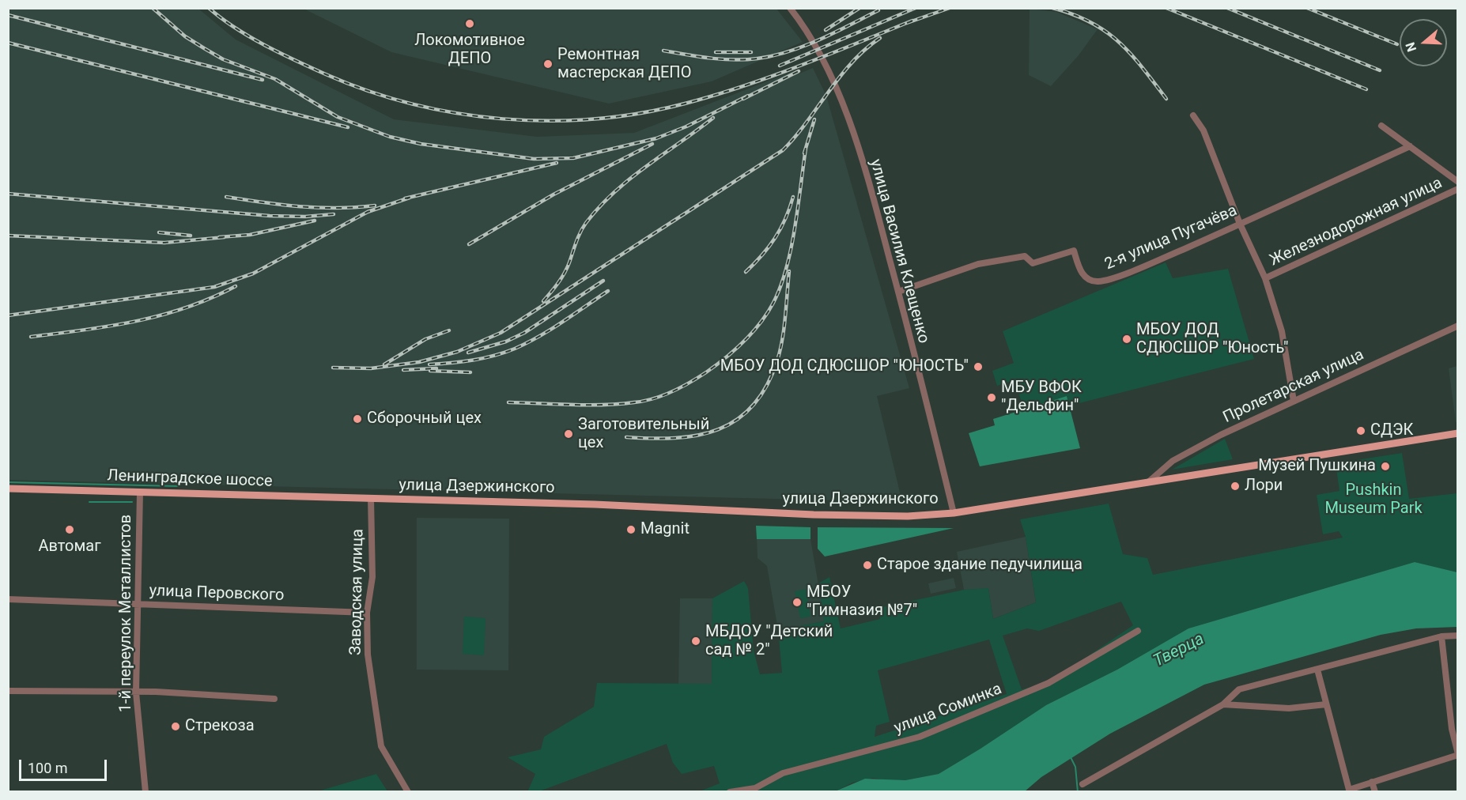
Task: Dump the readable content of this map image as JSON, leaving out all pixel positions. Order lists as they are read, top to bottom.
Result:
{
  "streets": {
    "main road": ["Ленинградское шоссе", "улица Дзержинского"],
    "street": [
      "Железнодорожная улица",
      "2-я улица Пугачёва",
      "улица Василия Клещенко",
      "Пролетарская улица",
      "Заводская улица",
      "улица Перовского",
      "1-й переулок Металлистов",
      "улица Соминка"
    ]
  },
  "crossings": [
    ["2-я улица Пугачёва", "улица Василия Клещенко"],
    ["улица Василия Клещенко", "улица Дзержинского"],
    ["Пролетарская улица", "улица Дзержинского"],
    ["Ленинградское шоссе", "улица Дзержинского"],
    ["Ленинградское шоссе", "Заводская улица"],
    ["Ленинградское шоссе", "1-й переулок Металлистов"],
    ["улица Дзержинского", "Заводская улица"],
    ["Заводская улица", "улица Перовского"],
    ["улица Перовского", "1-й переулок Металлистов"]
  ],
  "water": ["Тверца"],
  "parks": ["Pushkin Museum Park"],
  "places": [
    "Локомотивное ДЕПО",
    "Ремонтная мастерская ДЕПО",
    "МБОУ ДОД СДЮСШОР \"Юность\"",
    "МБОУ ДОД СДЮСШОР \"ЮНОСТЬ\"",
    "МБУ ВФОК \"Дельфин\"",
    "Сборочный цех",
    "СДЭК",
    "Заготовительный цех",
    "Музей Пушкина",
    "Лори",
    "Автомаг",
    "Magnit",
    "Старое здание педучилища",
    "МБОУ \"Гимназия №7\"",
    "МБДОУ \"Детский сад № 2\"",
    "Стрекоза"
  ],
  "scale_bar": "100 m",
  "north": "left"
}
